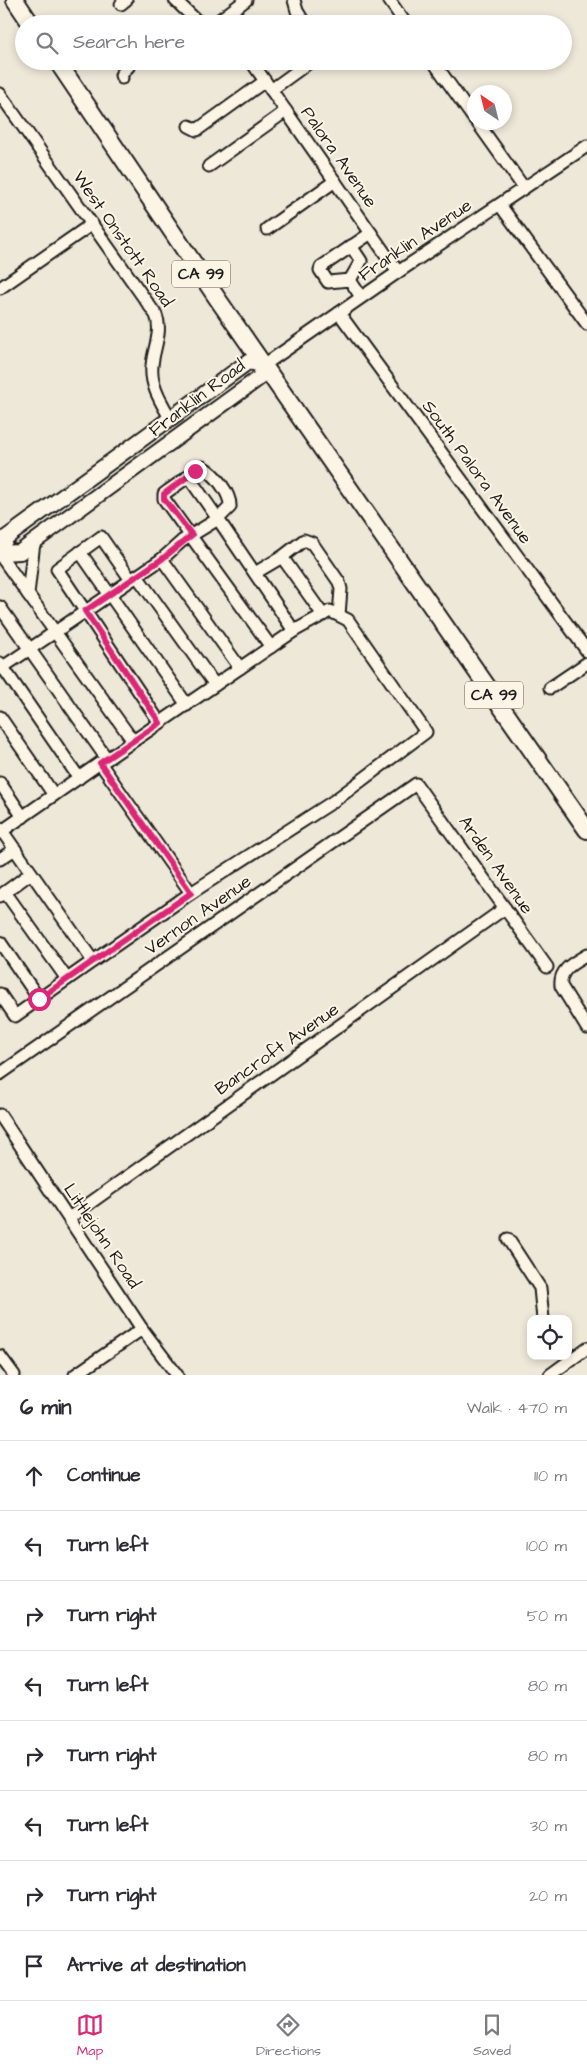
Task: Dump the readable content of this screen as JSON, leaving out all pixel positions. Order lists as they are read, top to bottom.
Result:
{
  "streets": {
    "highway": ["CA 99"],
    "main road": ["Franklin Road"],
    "street": [
      "Palora Avenue",
      "West Onstott Road",
      "Franklin Avenue",
      "South Palora Avenue",
      "Arden Avenue",
      "Vernon Avenue",
      "Bancroft Avenue",
      "Littlejohn Road"
    ]
  },
  "crossings": [
    ["Palora Avenue", "Franklin Avenue"],
    ["West Onstott Road", "Franklin Road"],
    ["Franklin Avenue", "CA 99"],
    ["Franklin Avenue", "Franklin Road"],
    ["Franklin Avenue", "South Palora Avenue"],
    ["CA 99", "Franklin Road"],
    ["Arden Avenue", "Vernon Avenue"],
    ["Arden Avenue", "Bancroft Avenue"],
    ["Bancroft Avenue", "Littlejohn Road"]
  ],
  "north": "top left",
  "page": {
    "search": "Search here",
    "heading": ["6 min", "Walk · 470 m"],
    "list": [
      ["Continue", "110 m"],
      ["Turn left", "100 m"],
      ["Turn right", "50 m"],
      ["Turn left", "80 m"],
      ["Turn right", "80 m"],
      ["Turn left", "30 m"],
      ["Turn right", "20 m"],
      "Arrive at destination"
    ],
    "nav": ["Map", "Directions", "Saved"]
  }
}
